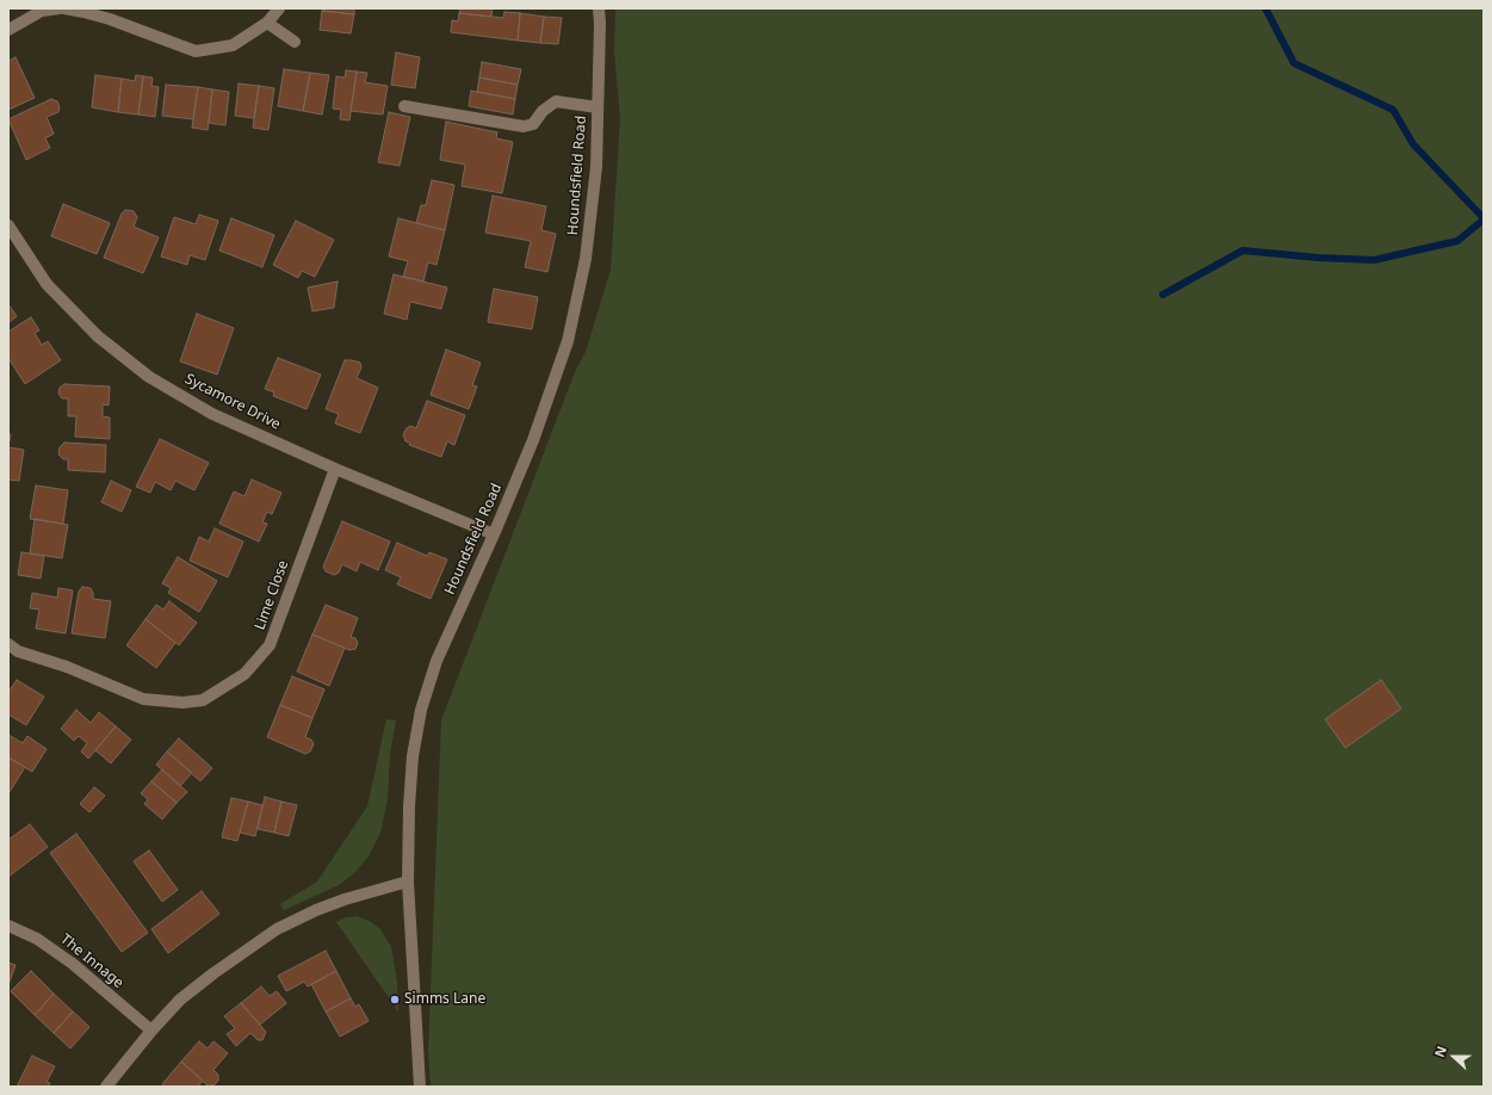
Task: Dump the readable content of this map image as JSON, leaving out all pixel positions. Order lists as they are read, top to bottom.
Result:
{
  "streets": {
    "street": [
      "Houndsfield Road",
      "Sycamore Drive",
      "Lime Close",
      "The Innage"
    ]
  },
  "crossings": [
    ["Houndsfield Road", "Sycamore Drive"],
    ["Sycamore Drive", "Lime Close"]
  ],
  "places": ["Simms Lane"],
  "north": "left"
}
